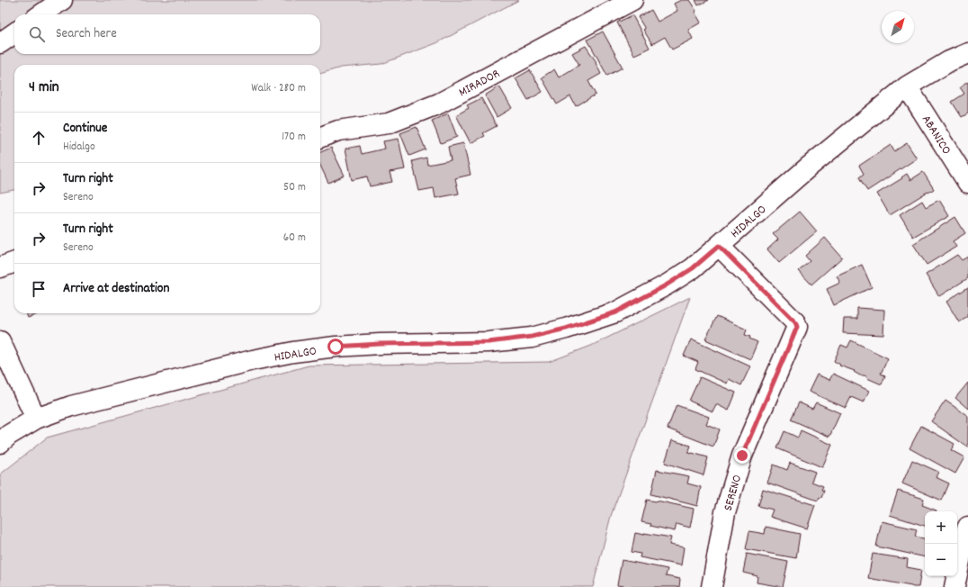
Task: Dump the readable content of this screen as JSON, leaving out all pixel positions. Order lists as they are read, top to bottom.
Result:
{
  "streets": {
    "street": [
      "MIRADOR",
      "ABANICO",
      "HIDALGO",
      "SERENO"
    ]
  },
  "crossings": [
    ["ABANICO", "HIDALGO"],
    ["HIDALGO", "SERENO"]
  ],
  "north": "top right",
  "page": {
    "search": "Search here",
    "heading": ["4 min", "Walk · 280 m"],
    "list": [
      ["Continue", "Hidalgo", "170 m"],
      ["Turn right", "Sereno", "50 m"],
      ["Turn right", "Sereno", "60 m"],
      "Arrive at destination"
    ],
    "map_buttons": ["+", "−"]
  }
}
